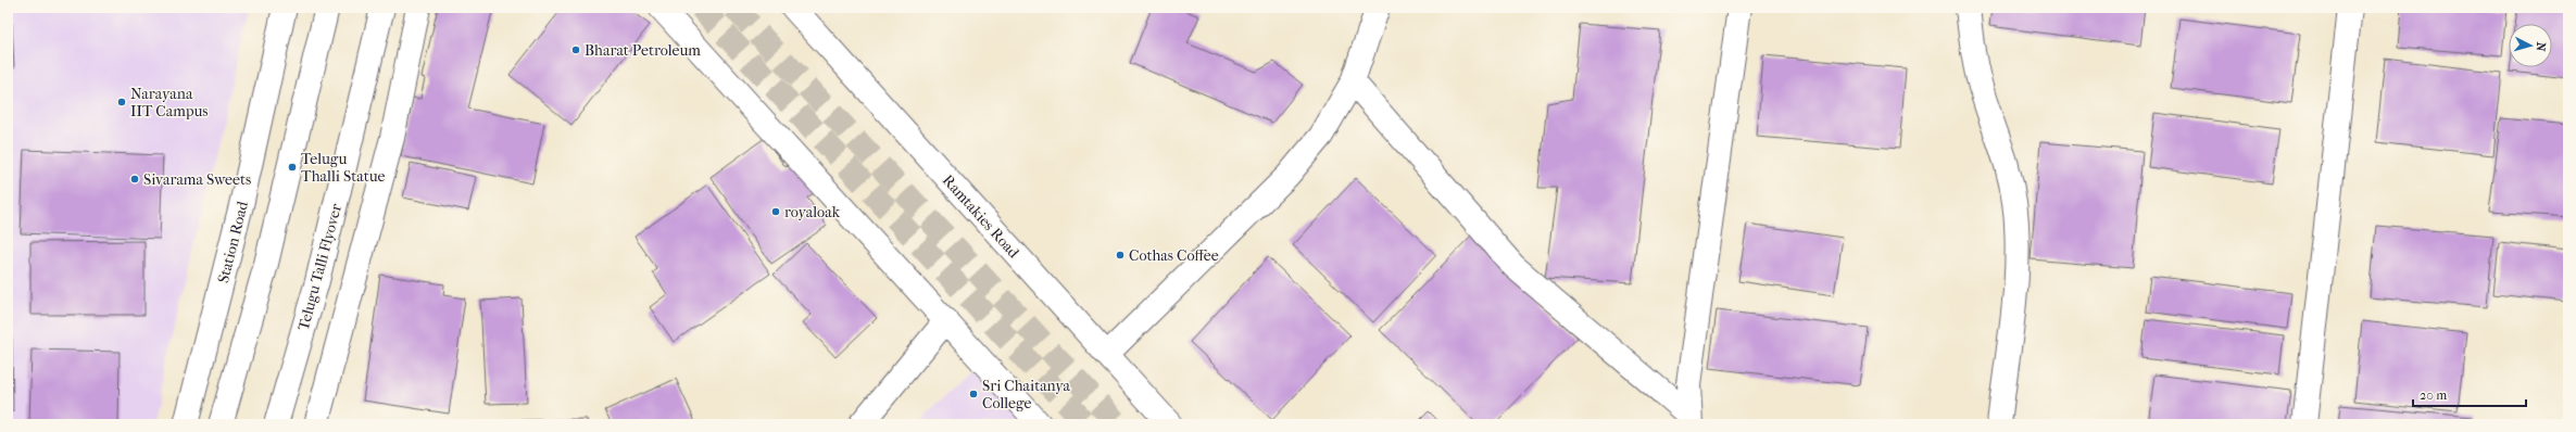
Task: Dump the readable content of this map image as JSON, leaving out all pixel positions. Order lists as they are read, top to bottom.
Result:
{
  "streets": {
    "main road": ["Ramtakies Road", "Station Road", "Telugu Talli Flyover"]
  },
  "places": [
    "Bharat Petroleum",
    "Narayana IIT Campus",
    "Telugu Thalli Statue",
    "Sivarama Sweets",
    "royaloak",
    "Cothas Coffee",
    "Sri Chaitanya College"
  ],
  "scale_bar": "20 m",
  "north": "right"
}
